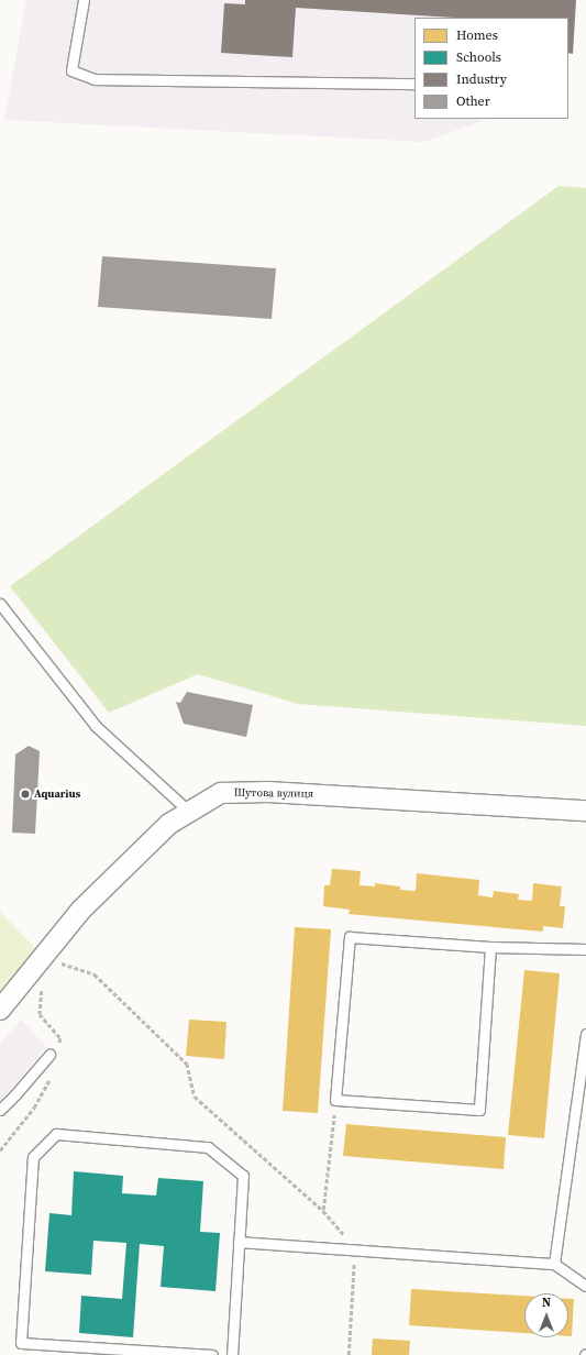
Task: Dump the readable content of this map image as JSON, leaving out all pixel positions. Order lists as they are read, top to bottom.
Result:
{
  "streets": {
    "street": ["Шутова вулиця"]
  },
  "places": ["Aquarius"],
  "legend": [
    "Homes",
    "Schools",
    "Industry",
    "Other"
  ],
  "north": "top"
}
